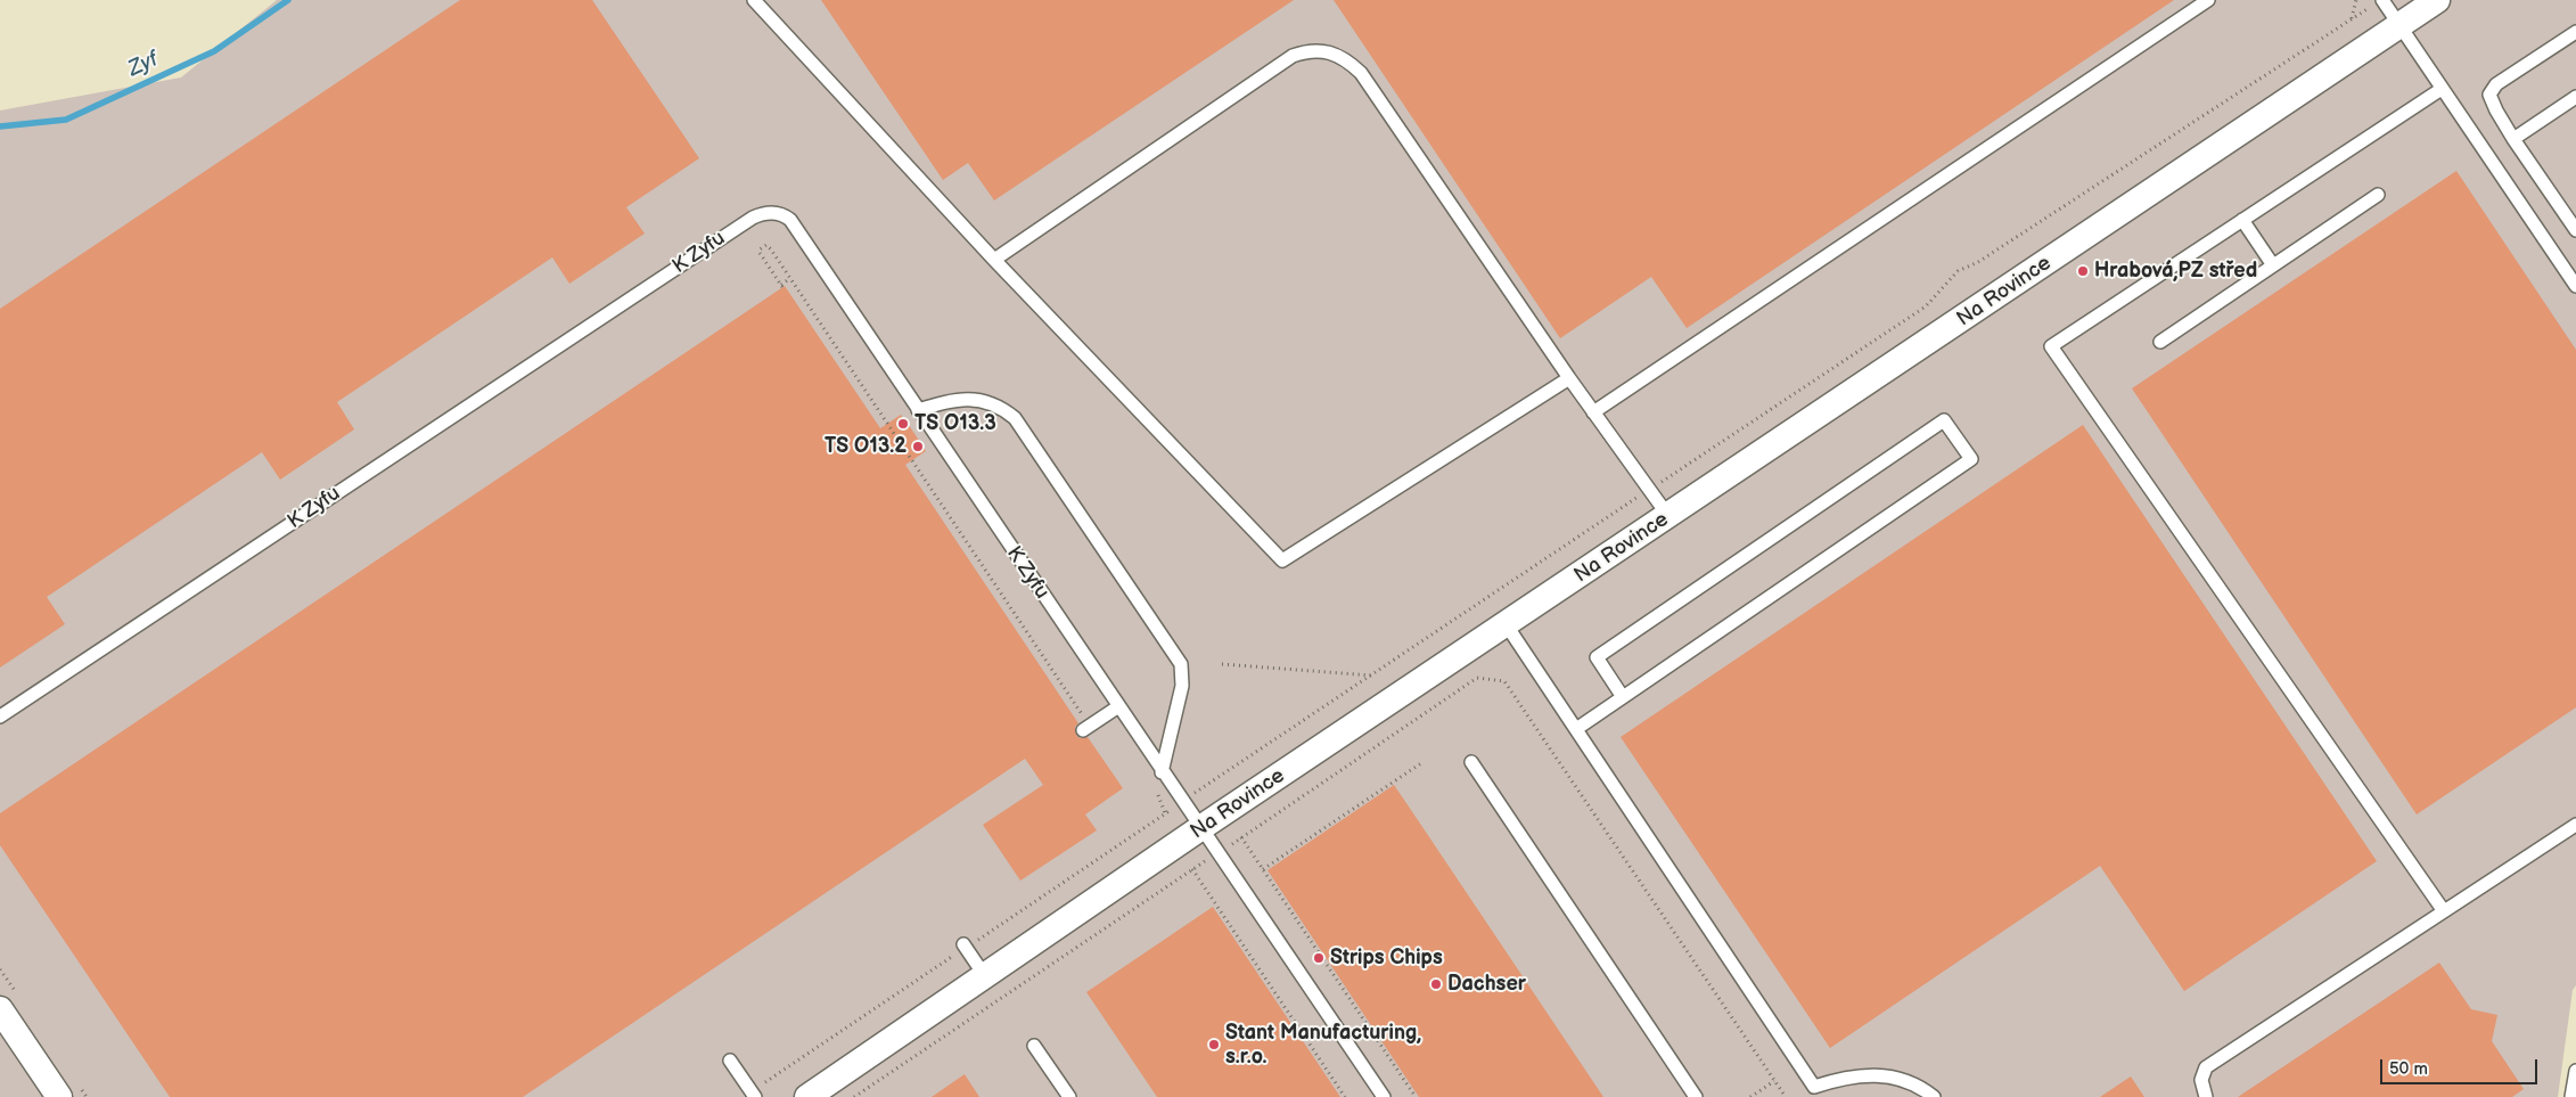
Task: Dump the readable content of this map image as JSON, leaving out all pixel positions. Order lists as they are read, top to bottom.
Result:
{
  "streets": {
    "street": ["Na Rovince"],
    "lane": ["K Zyfu"]
  },
  "crossings": [
    ["K Zyfu", "Na Rovince"]
  ],
  "water": ["Zyf"],
  "places": [
    "Hrabová,PZ střed",
    "TS O13.3",
    "TS O13.2",
    "Strips Chips",
    "Dachser",
    "Stant Manufacturing, s.r.o."
  ],
  "scale_bar": "50 m"
}
